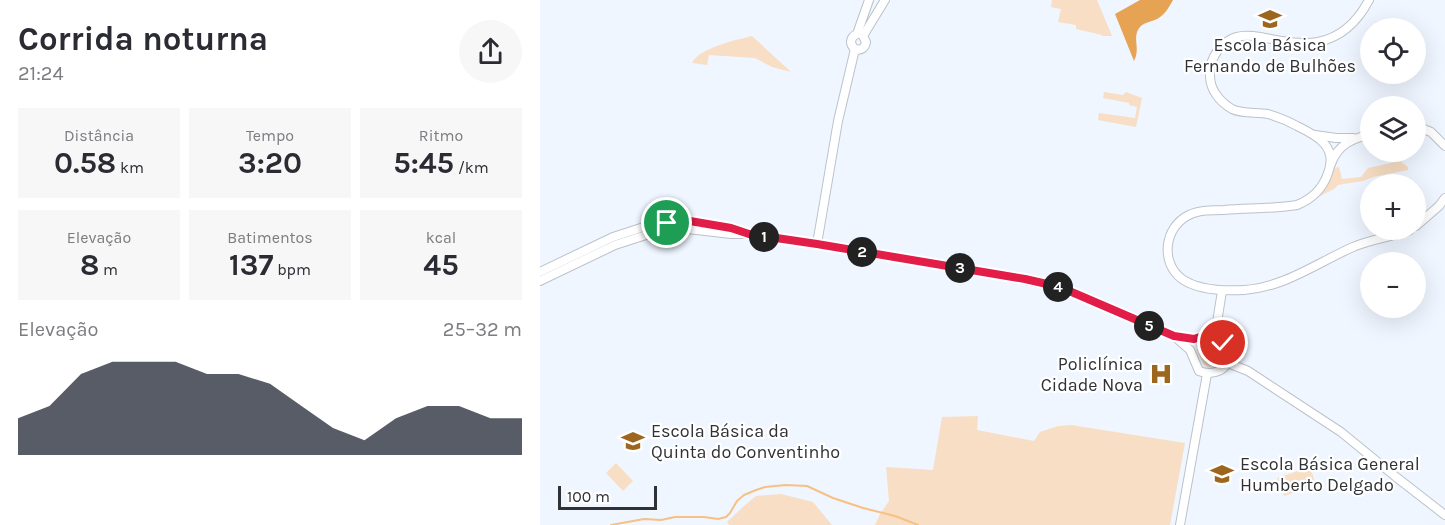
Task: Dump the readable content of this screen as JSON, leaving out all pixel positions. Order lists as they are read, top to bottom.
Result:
{
  "places": {
    "school or university": ["Escola Básica Fernando de Bulhões", "Escola Básica da Quinta do Conventinho", "Escola Básica General Humberto Delgado"],
    "hospital": ["Policlínica Cidade Nova"]
  },
  "scale_bar": "100 m",
  "page": {
    "heading": ["Corrida noturna", "21:24"],
    "map_buttons": ["+", "−"],
    "stats": [
      ["Distância", "0.58 km"],
      ["Tempo", "3:20"],
      ["Ritmo", "5:45 /km"],
      ["Elevação", "8 m"],
      ["Batimentos", "137 bpm"],
      ["kcal", "45"]
    ],
    "pins": [
      "1",
      "2",
      "3",
      "4",
      "5"
    ],
    "chart": ["Elevação", "25–32 m"],
    "scale": "100 m"
  }
}
